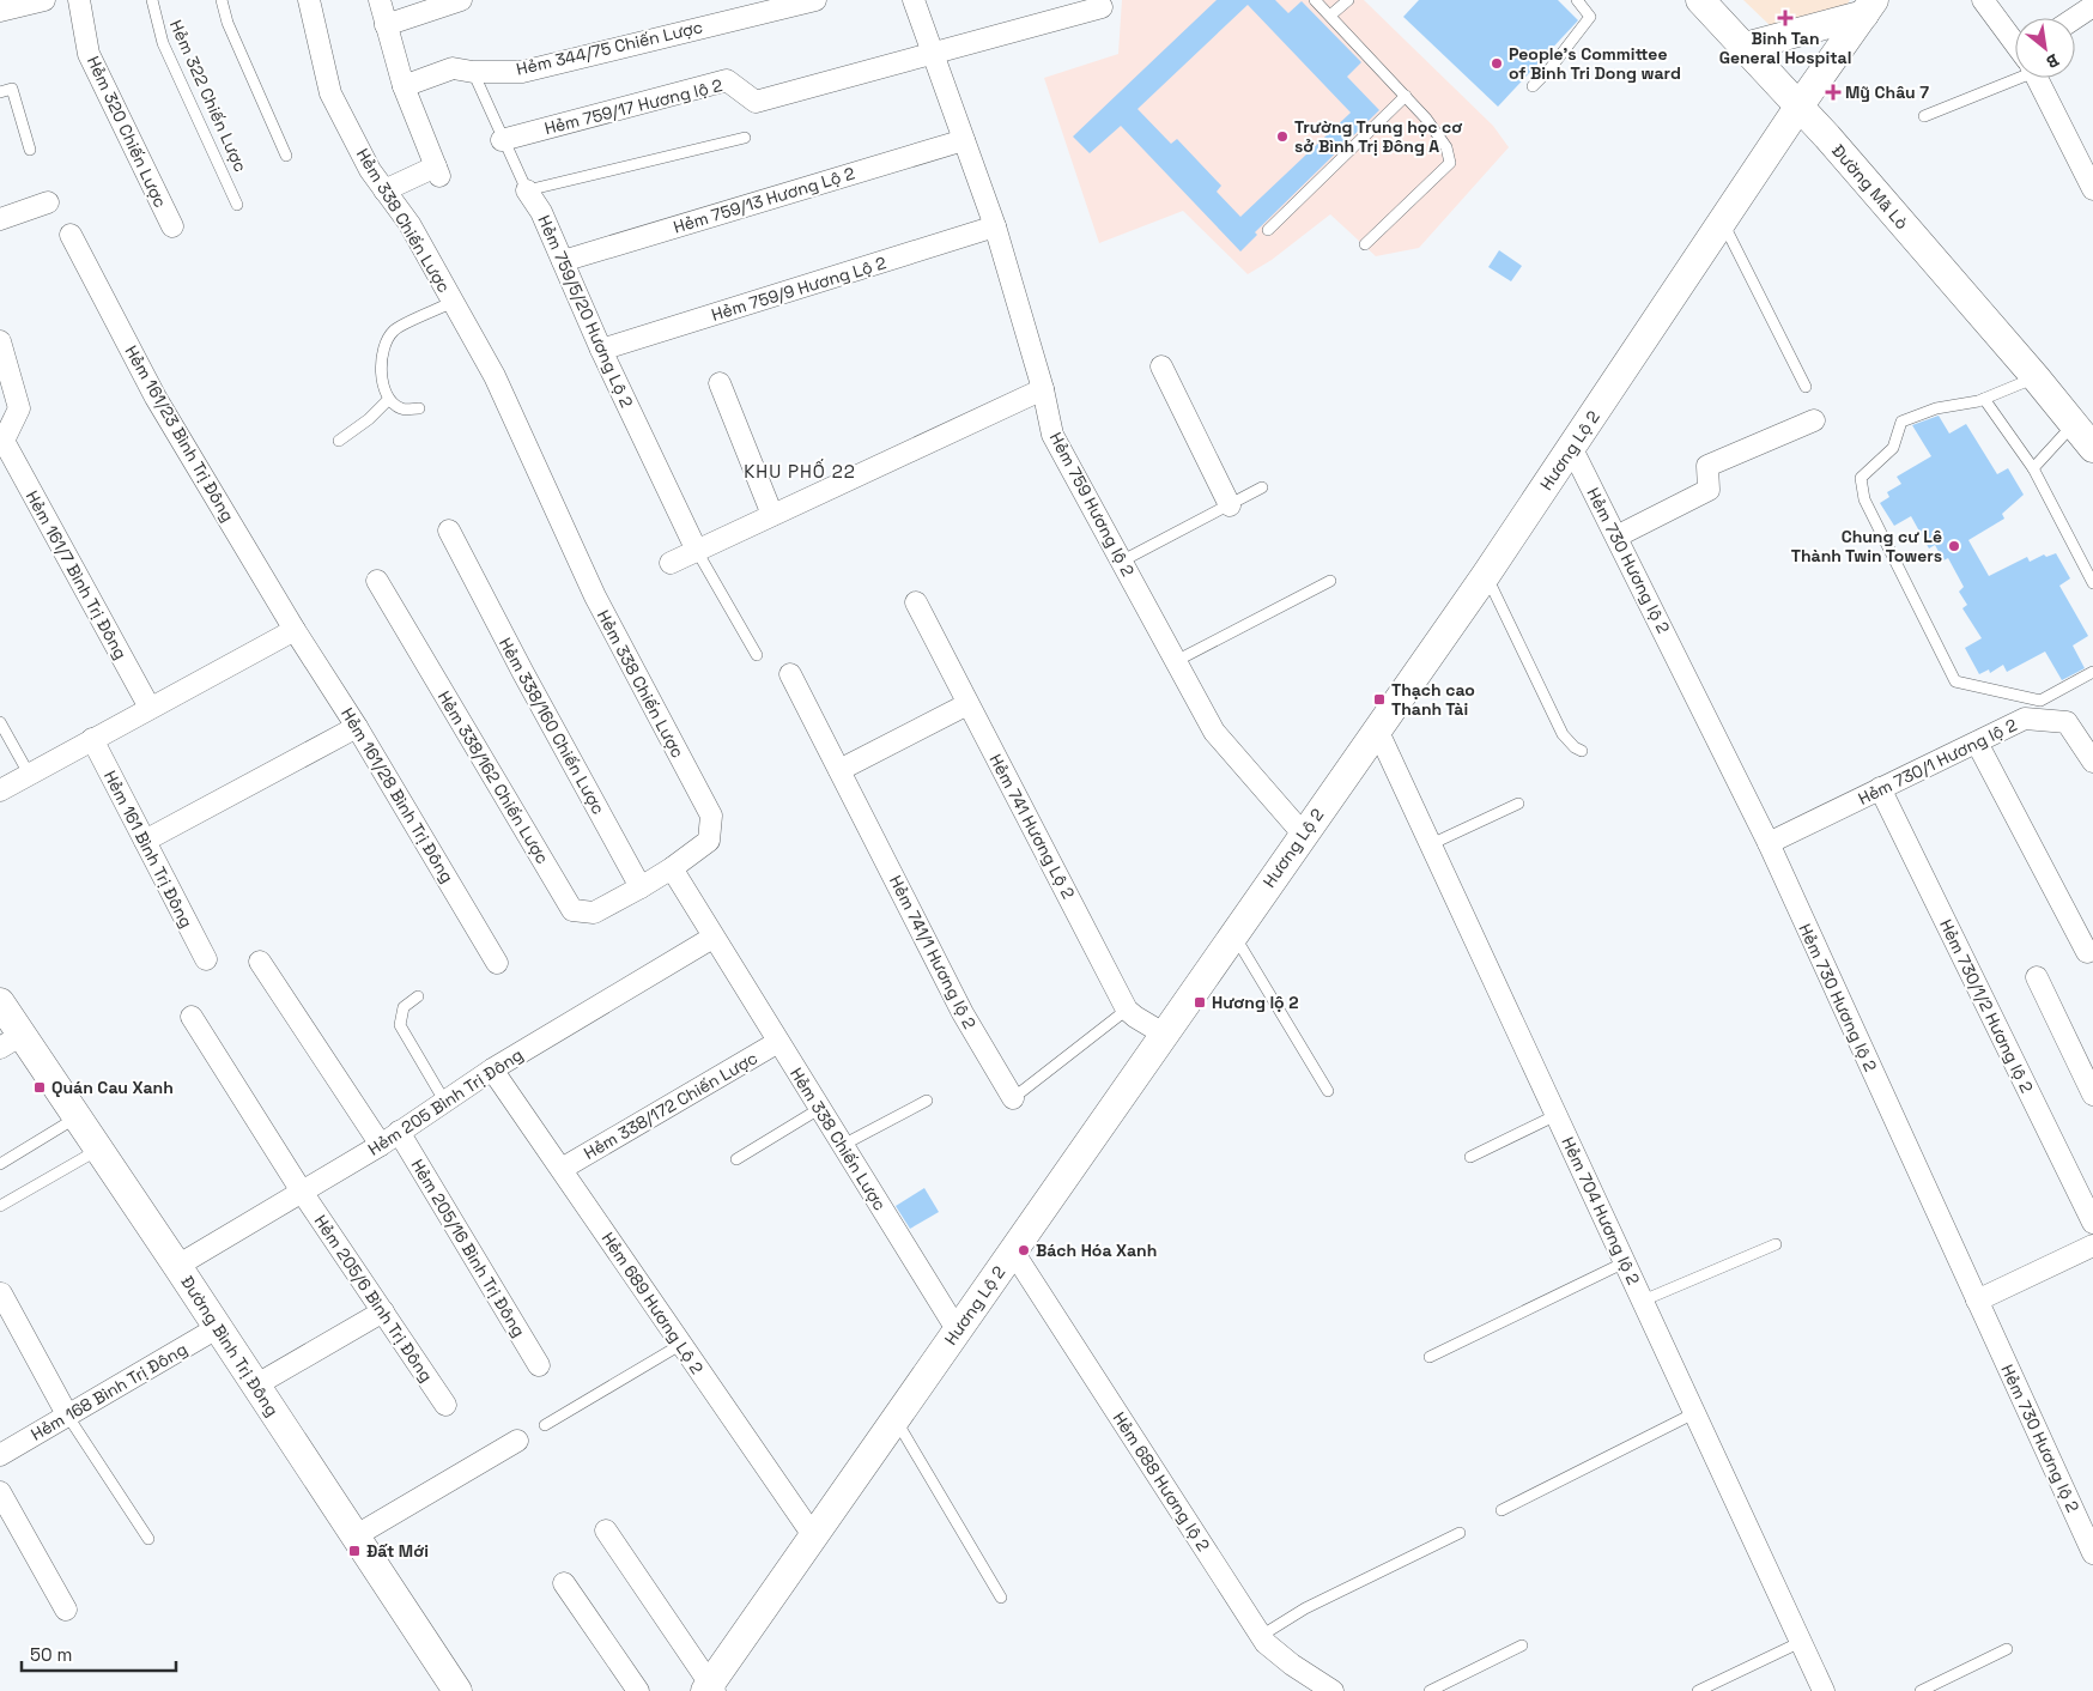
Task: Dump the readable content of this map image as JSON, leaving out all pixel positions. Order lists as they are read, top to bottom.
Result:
{
  "streets": {
    "main road": ["Đường Mã Lò", "Hương Lộ 2", "Đường Bình Trị Đông"],
    "street": [
      "Hẻm 344/75 Chiến Lược",
      "Hẻm 759/17 Hương lộ 2",
      "Hẻm 320 Chiến Lược",
      "Hẻm 759/13 Hương Lộ 2",
      "Hẻm 338 Chiến Lược",
      "Hẻm 759/9 Hương Lộ 2",
      "Hẻm 759/5/20 Hương Lộ 2",
      "Hẻm 161/23 Bình Trị Đông",
      "Hẻm 759 Hương lộ 2",
      "Hẻm 730 Hương lộ 2",
      "Hẻm 161/7 Bình Trị Đông",
      "Hẻm 338/160 Chiến Lược",
      "Hẻm 730/1 Hương lộ 2",
      "Hẻm 338/162 Chiến Lược",
      "Hẻm 161/28 Bình Trị Đông",
      "Hẻm 741 Hương Lộ 2",
      "Hẻm 161 Bình Trị Đông",
      "Hẻm 741/1 Hương lộ 2",
      "Hẻm 730/1/2 Hương lộ 2",
      "Hẻm 205 Bình Trị Đông",
      "Hẻm 338/172 Chiến Lược",
      "Hẻm 704 Hương lộ 2",
      "Hẻm 205/16 Bình Trị Đông",
      "Hẻm 205/6 Bình Trị Đông",
      "Hẻm 689 Hương Lộ 2",
      "Hẻm 168 Bình Trị Đông",
      "Hẻm 688 Hương lộ 2"
    ],
    "lane": ["Hẻm 322 Chiến Lược"]
  },
  "crossings": [
    ["Hẻm 344/75 Chiến Lược", "Hẻm 759/5/20 Hương Lộ 2"],
    ["Hẻm 759/17 Hương lộ 2", "Hẻm 759/5/20 Hương Lộ 2"],
    ["Hẻm 759/17 Hương lộ 2", "Hẻm 759 Hương lộ 2"],
    ["Đường Mã Lò", "Hương Lộ 2"],
    ["Hẻm 759/13 Hương Lộ 2", "Hẻm 759/5/20 Hương Lộ 2"],
    ["Hẻm 759/13 Hương Lộ 2", "Hẻm 759 Hương lộ 2"],
    ["Hẻm 338 Chiến Lược", "Hương Lộ 2"],
    ["Hẻm 338 Chiến Lược", "Hẻm 205 Bình Trị Đông"],
    ["Hẻm 338 Chiến Lược", "Hẻm 338/172 Chiến Lược"],
    ["Hẻm 759/9 Hương Lộ 2", "Hẻm 759/5/20 Hương Lộ 2"],
    ["Hẻm 759/9 Hương Lộ 2", "Hẻm 759 Hương lộ 2"],
    ["Hẻm 161/23 Bình Trị Đông", "Hẻm 161/28 Bình Trị Đông"],
    ["Hương Lộ 2", "Hẻm 759 Hương lộ 2"],
    ["Hương Lộ 2", "Hẻm 730 Hương lộ 2"],
    ["Hương Lộ 2", "Hẻm 741 Hương Lộ 2"],
    ["Hương Lộ 2", "Hẻm 704 Hương lộ 2"],
    ["Hương Lộ 2", "Hẻm 689 Hương Lộ 2"],
    ["Hương Lộ 2", "Hẻm 688 Hương lộ 2"],
    ["Hẻm 730 Hương lộ 2", "Hẻm 730/1 Hương lộ 2"],
    ["Hẻm 338/160 Chiến Lược", "Hẻm 338/162 Chiến Lược"],
    ["Hẻm 730/1 Hương lộ 2", "Hẻm 730/1/2 Hương lộ 2"],
    ["Hẻm 741 Hương Lộ 2", "Hẻm 741/1 Hương lộ 2"],
    ["Hẻm 205 Bình Trị Đông", "Hẻm 205/16 Bình Trị Đông"],
    ["Hẻm 205 Bình Trị Đông", "Hẻm 205/6 Bình Trị Đông"],
    ["Hẻm 205 Bình Trị Đông", "Hẻm 689 Hương Lộ 2"],
    ["Hẻm 205 Bình Trị Đông", "Đường Bình Trị Đông"],
    ["Hẻm 338/172 Chiến Lược", "Hẻm 689 Hương Lộ 2"],
    ["Đường Bình Trị Đông", "Hẻm 168 Bình Trị Đông"]
  ],
  "districts": ["KHU PHỐ 22"],
  "places": {
    "health": ["Binh Tan General Hospital", "Mỹ Châu 7"],
    "other": [
      "People's Committee of Binh Tri Dong ward",
      "Trường Trung học cơ sở Bình Trị Đông A",
      "Chung cư Lê Thành Twin Towers",
      "Bách Hóa Xanh"
    ],
    "transit": [
      "Thạch cao Thanh Tài",
      "Hương lộ 2",
      "Quán Cau Xanh",
      "Đất Mới"
    ]
  },
  "scale_bar": "50 m",
  "north": "bottom right"
}
